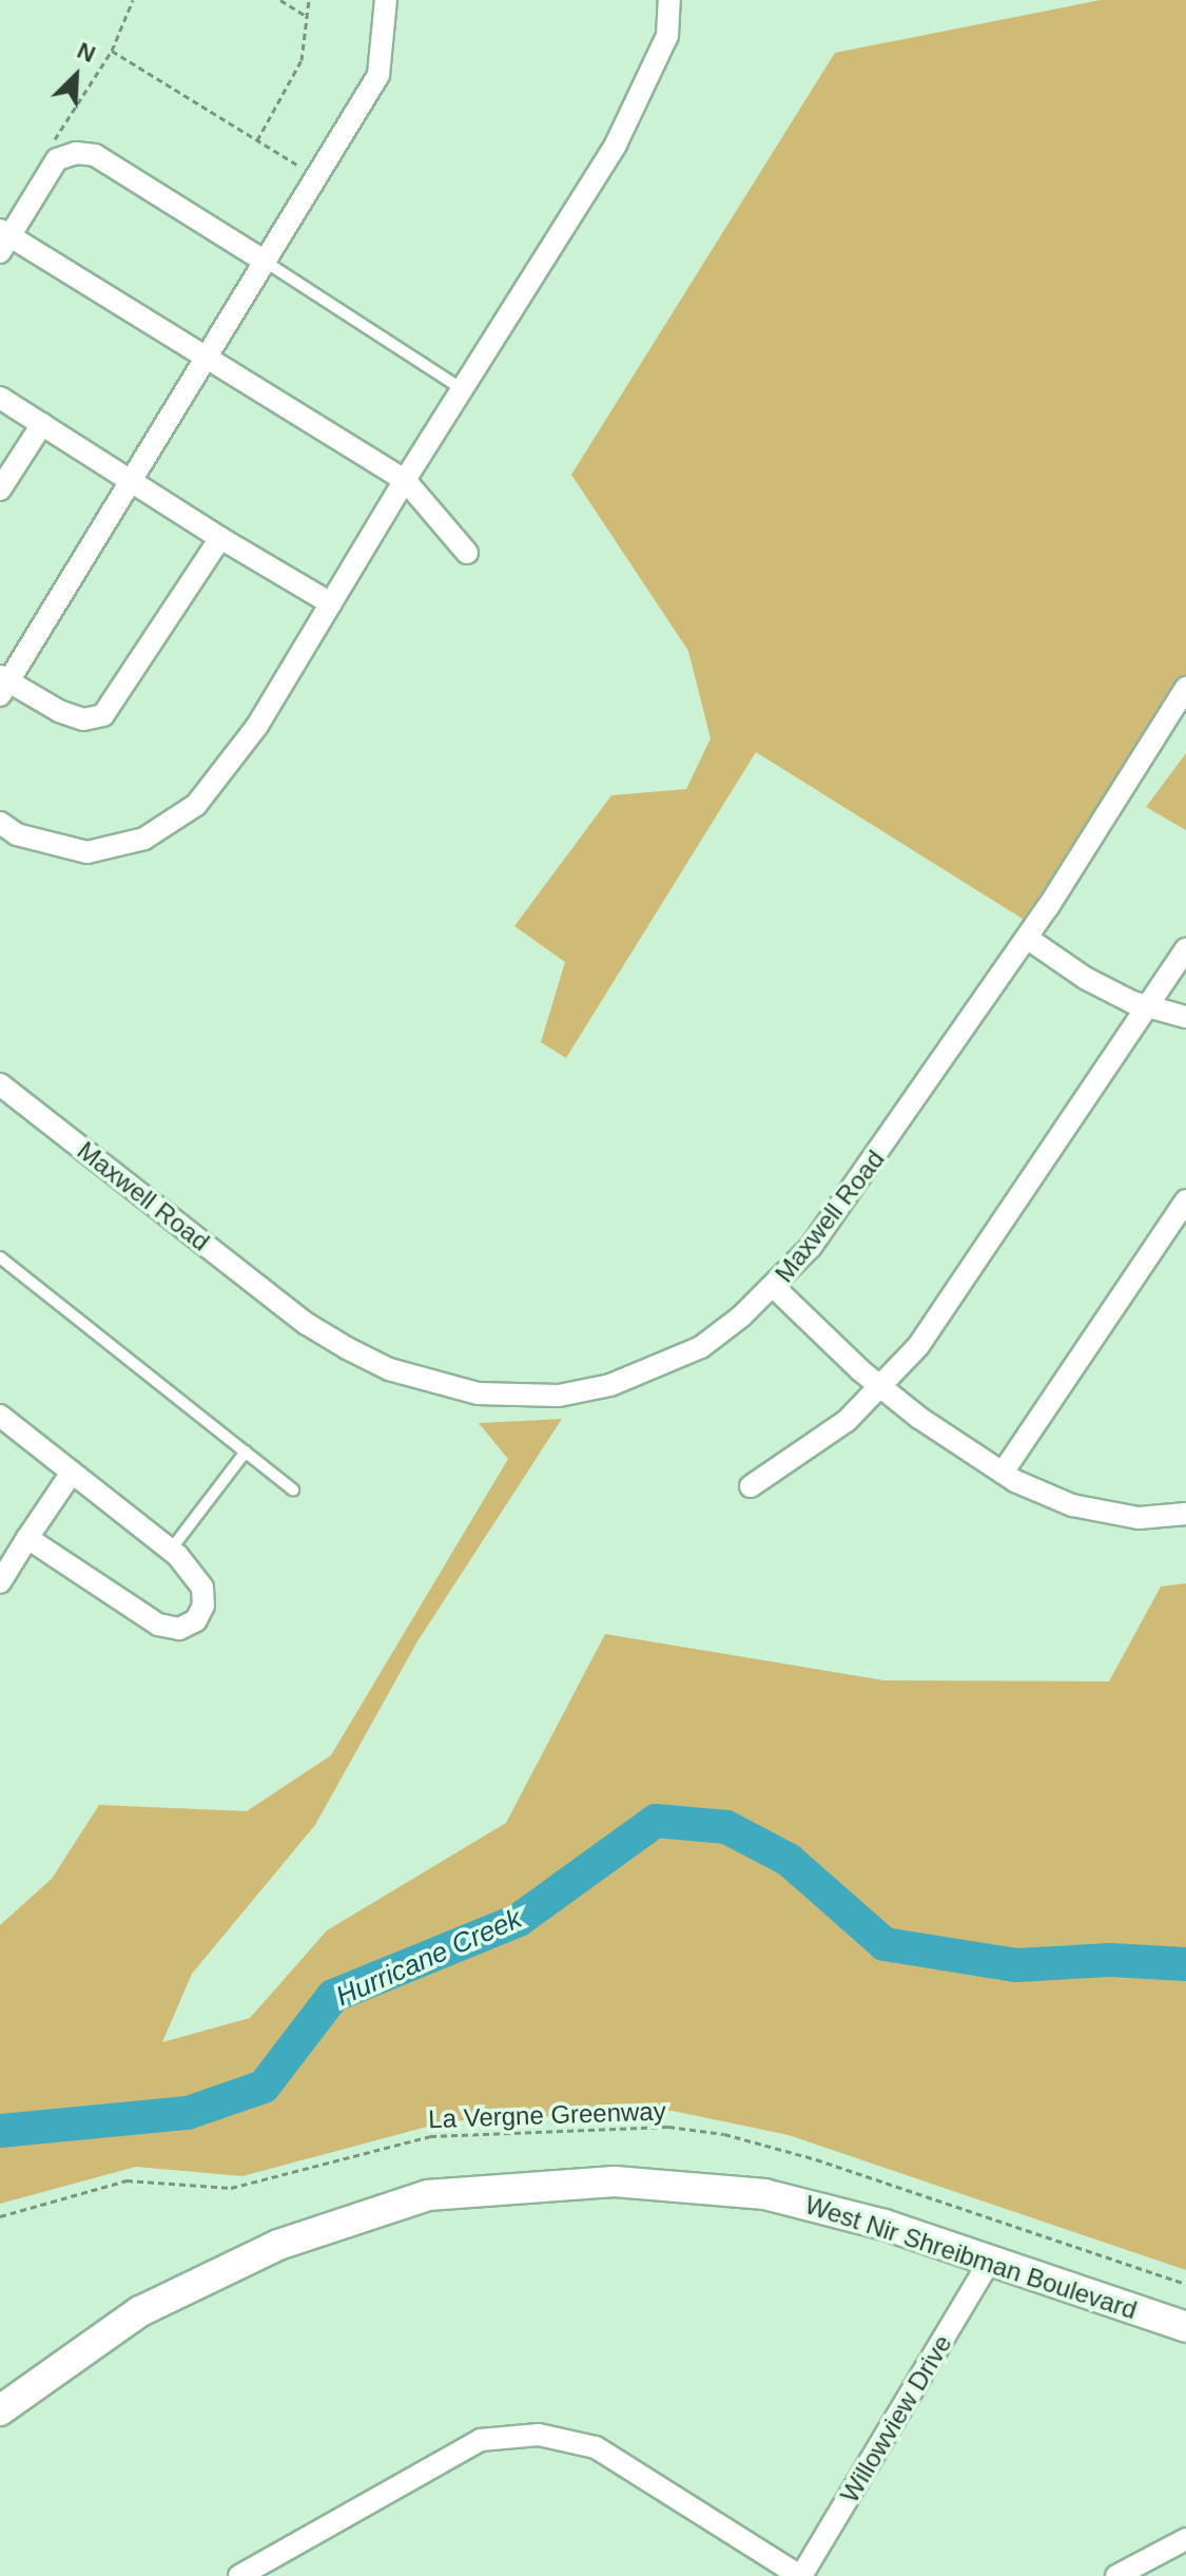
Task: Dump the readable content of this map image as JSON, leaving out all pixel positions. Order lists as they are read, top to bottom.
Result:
{
  "streets": {
    "main road": ["West Nir Shreibman Boulevard"],
    "street": ["Maxwell Road", "Willowview Drive"],
    "path": ["La Vergne Greenway"]
  },
  "crossings": [
    ["West Nir Shreibman Boulevard", "Willowview Drive"]
  ],
  "water": ["Hurricane Creek"],
  "north": "top right"
}
